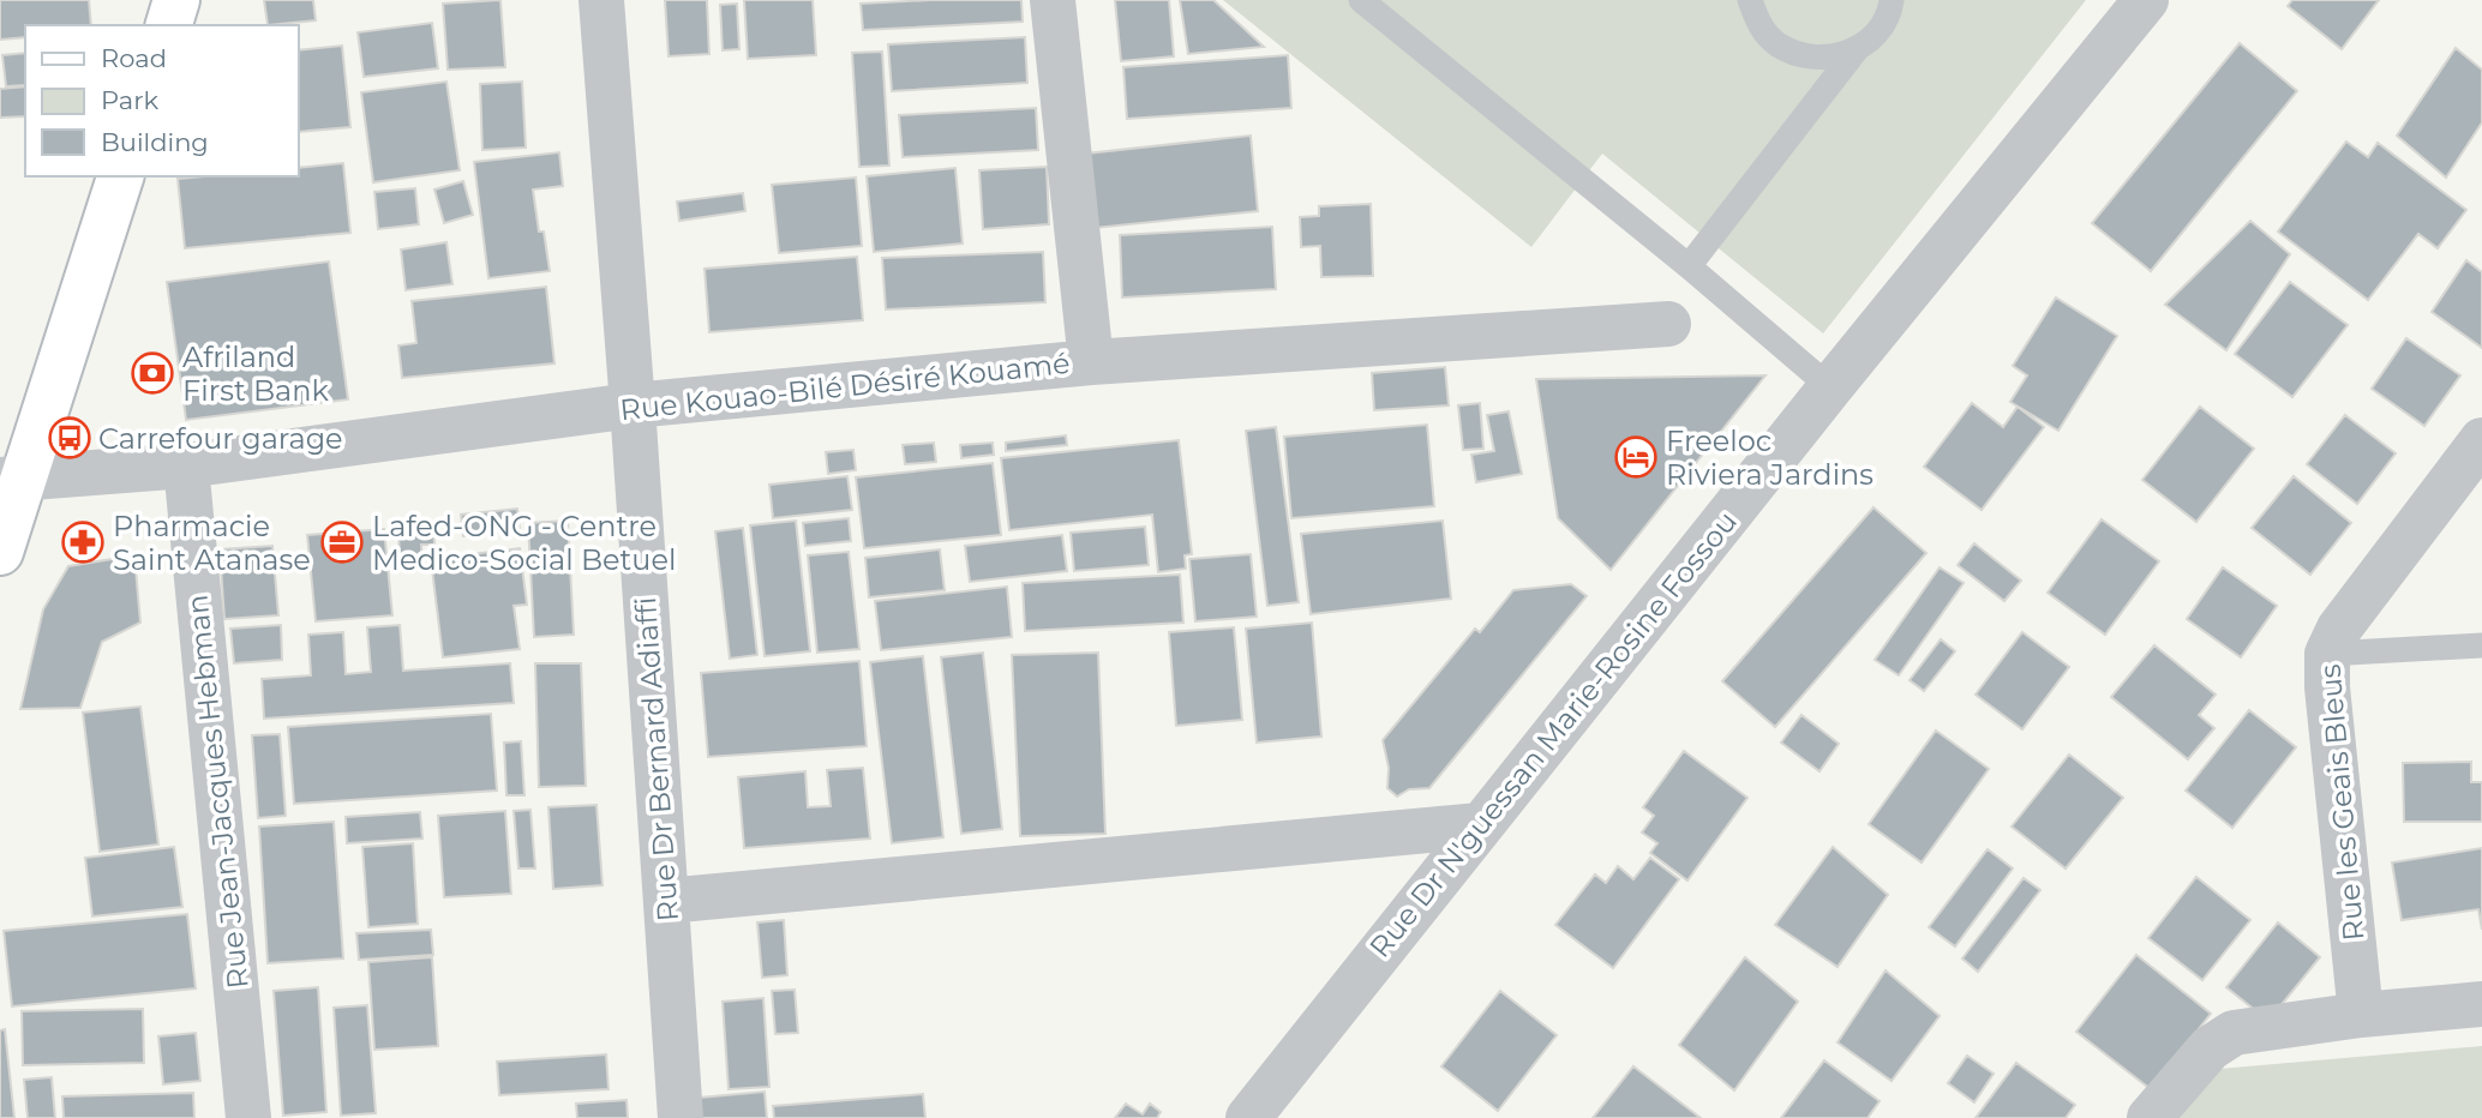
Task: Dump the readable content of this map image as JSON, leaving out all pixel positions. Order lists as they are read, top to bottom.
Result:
{
  "streets": {
    "street": [
      "Rue Kouao-Bilé Désiré Kouamé",
      "Rue Dr N'guessan Marie-Rosine Fossou",
      "Rue Dr Bernard Adiaffi",
      "Rue Jean-Jacques Hebman",
      "Rue les Geais Bleus"
    ]
  },
  "crossings": [
    ["Rue Kouao-Bilé Désiré Kouamé", "Rue Dr Bernard Adiaffi"],
    ["Rue Kouao-Bilé Désiré Kouamé", "Rue Jean-Jacques Hebman"]
  ],
  "places": {
    "bank": ["Afriland First Bank"],
    "bus stop": ["Carrefour garage"],
    "hotel": ["Freeloc Riviera Jardins"],
    "pharmacy": ["Pharmacie Saint Atanase"],
    "office": ["Lafed-ONG - Centre Medico-Social Betuel"]
  },
  "legend": ["Road", "Park", "Building"]
}
